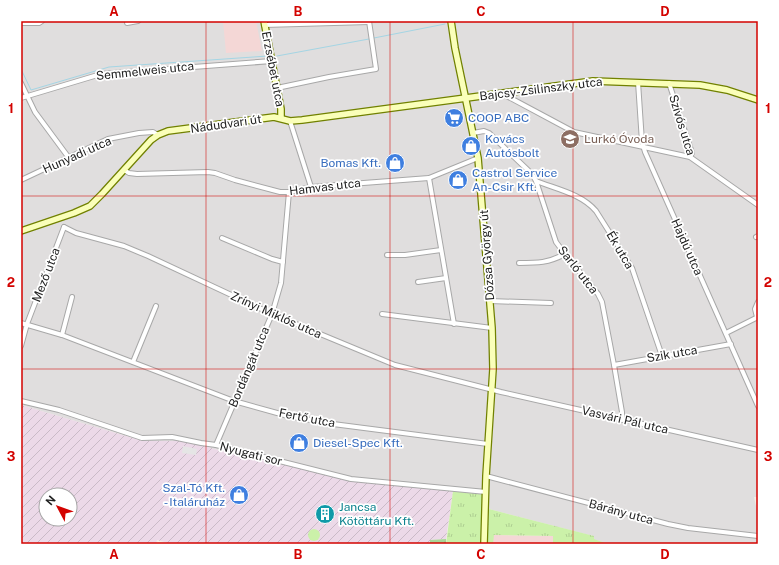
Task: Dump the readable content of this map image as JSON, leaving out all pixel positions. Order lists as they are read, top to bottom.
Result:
{
  "streets": {
    "main road": [
      "Erzsébet utca",
      "Bajcsy-Zsilinszky utca",
      "Nádudvari út",
      "Dózsa György út"
    ],
    "street": [
      "Semmelweis utca",
      "Szívós utca",
      "Hunyadi utca",
      "Hamvas utca",
      "Hajdú utca",
      "Ék utca",
      "Sarló utca",
      "Mező utca",
      "Zrínyi Miklós utca",
      "Szik utca",
      "Bordángát utca",
      "Fertő utca",
      "Vasvári Pál utca",
      "Nyugati sor",
      "Bárány utca"
    ]
  },
  "crossings": [
    ["Erzsébet utca", "Semmelweis utca"],
    ["Erzsébet utca", "Nádudvari út"],
    ["Bajcsy-Zsilinszky utca", "Nádudvari út"],
    ["Bajcsy-Zsilinszky utca", "Szívós utca"],
    ["Bajcsy-Zsilinszky utca", "Hajdú utca"],
    ["Bajcsy-Zsilinszky utca", "Dózsa György út"],
    ["Nádudvari út", "Hunyadi utca"],
    ["Nádudvari út", "Hamvas utca"],
    ["Nádudvari út", "Dózsa György út"],
    ["Hamvas utca", "Dózsa György út"],
    ["Hamvas utca", "Bordángát utca"],
    ["Hajdú utca", "Szik utca"],
    ["Ék utca", "Sarló utca"],
    ["Ék utca", "Szik utca"],
    ["Dózsa György út", "Sarló utca"],
    ["Dózsa György út", "Zrínyi Miklós utca"],
    ["Dózsa György út", "Fertő utca"],
    ["Dózsa György út", "Vasvári Pál utca"],
    ["Dózsa György út", "Nyugati sor"],
    ["Dózsa György út", "Bárány utca"],
    ["Sarló utca", "Szik utca"],
    ["Sarló utca", "Vasvári Pál utca"],
    ["Mező utca", "Zrínyi Miklós utca"],
    ["Mező utca", "Fertő utca"],
    ["Zrínyi Miklós utca", "Bordángát utca"],
    ["Zrínyi Miklós utca", "Vasvári Pál utca"],
    ["Bordángát utca", "Fertő utca"],
    ["Bordángát utca", "Nyugati sor"]
  ],
  "places": {
    "supermarket": ["COOP ABC"],
    "school or university": ["Lurkó Óvoda"],
    "shop": [
      "Kovács Autósbolt",
      "Bomas Kft.",
      "Castrol Service An-Csir Kft.",
      "Diesel-Spec Kft.",
      "Szal-Tó Kft. - Italáruház"
    ],
    "building": ["Jancsa Kötöttáru Kft."]
  },
  "north": "top left",
  "grid": {
    "columns": [
      "A",
      "B",
      "C",
      "D"
    ],
    "rows": ["1", "2", "3"]
  }
}
